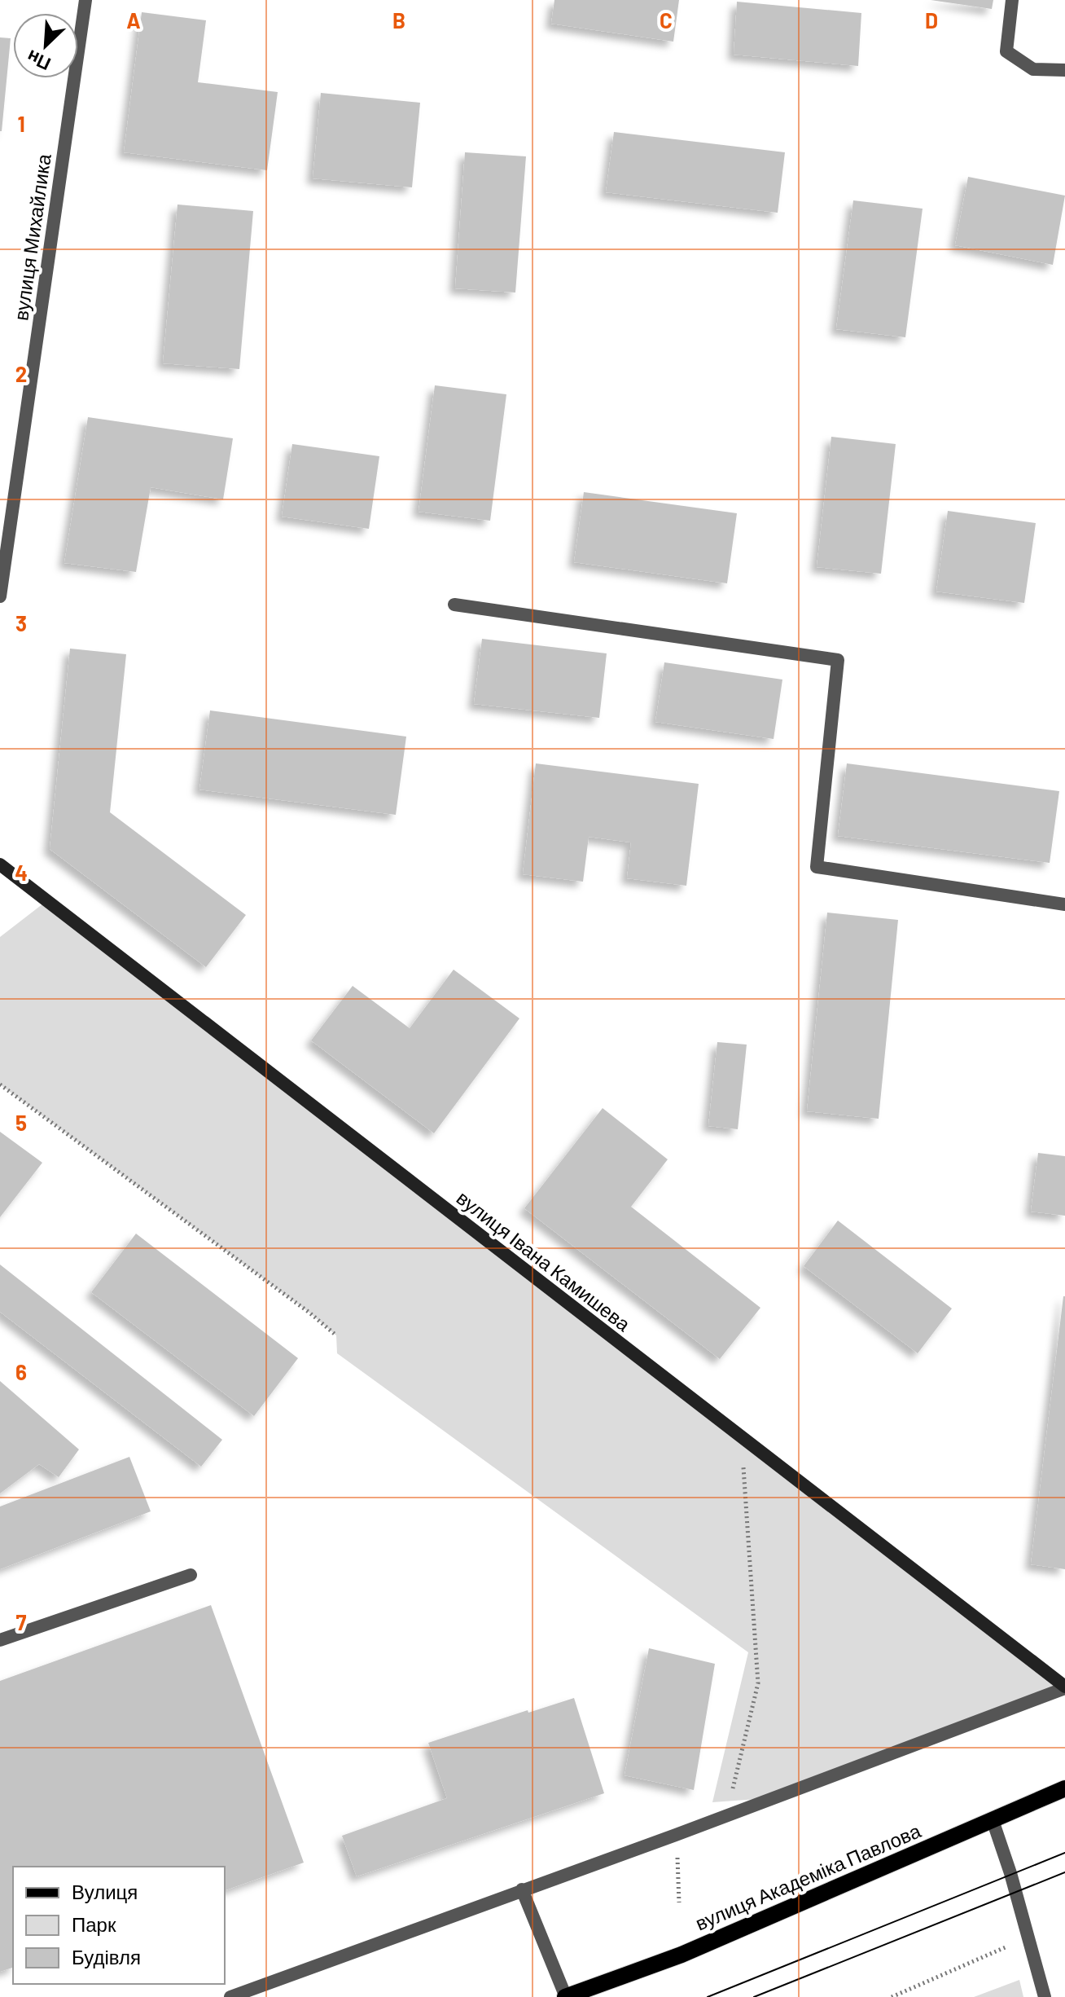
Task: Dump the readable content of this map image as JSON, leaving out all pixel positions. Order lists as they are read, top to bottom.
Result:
{
  "streets": {
    "main road": ["вулиця Академіка Павлова"],
    "street": ["вулиця Михайлика", "вулиця Івана Камишева"]
  },
  "legend": ["Вулиця", "Парк", "Будівля"],
  "north": "bottom left",
  "grid": {
    "columns": [
      "A",
      "B",
      "C",
      "D"
    ],
    "rows": [
      "1",
      "2",
      "3",
      "4",
      "5",
      "6",
      "7"
    ]
  }
}
